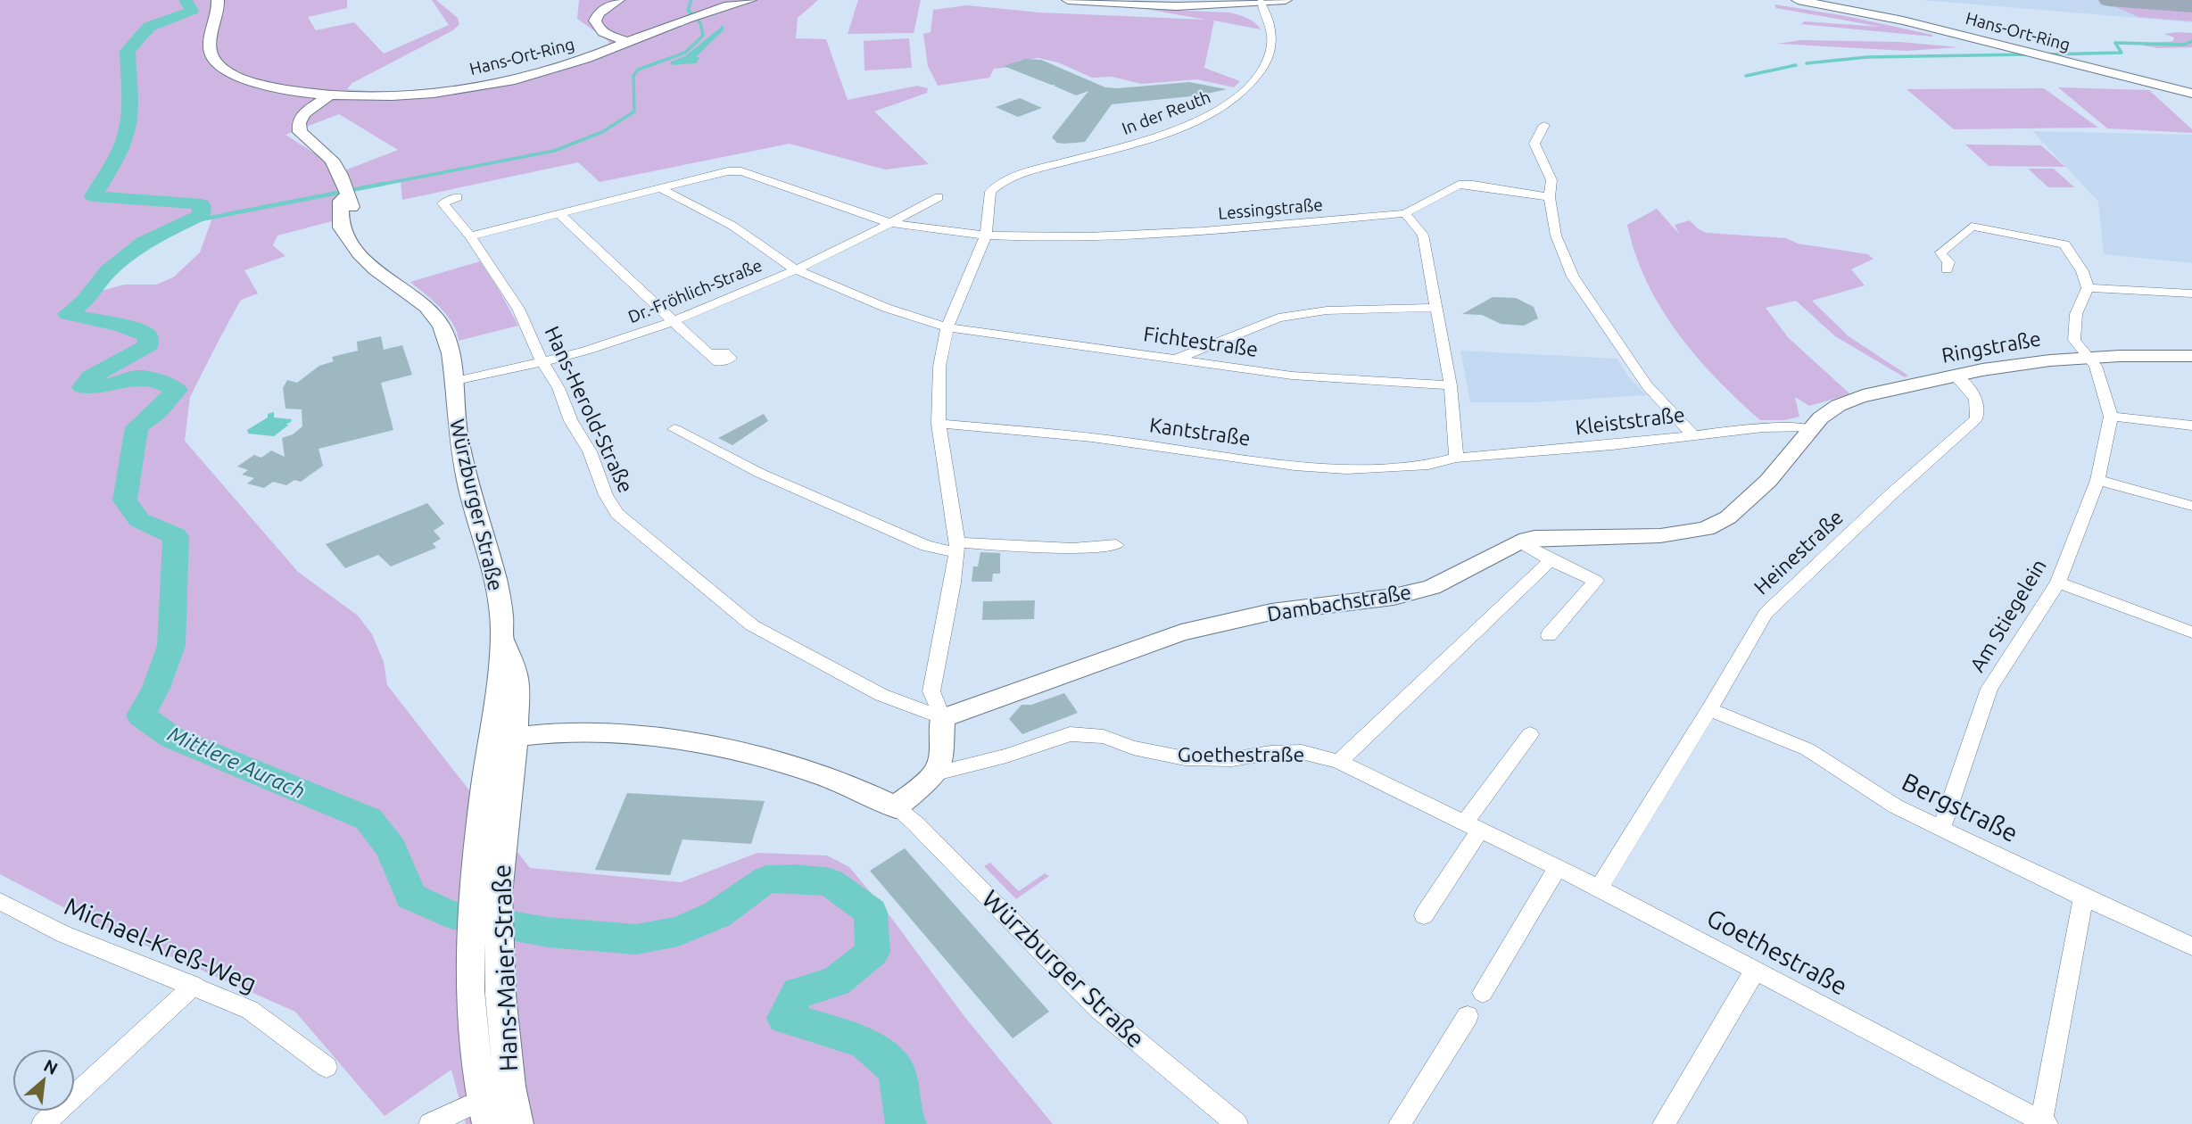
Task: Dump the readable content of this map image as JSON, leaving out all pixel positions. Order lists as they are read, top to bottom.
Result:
{
  "streets": {
    "street": [
      "Hans-Ort-Ring",
      "In der Reuth",
      "Lessingstraße",
      "Dr.-Fröhlich-Straße",
      "Fichtestraße",
      "Ringstraße",
      "Hans-Herold-Straße",
      "Kleiststraße",
      "Kantstraße",
      "Würzburger Straße",
      "Heinestraße",
      "Dambachstraße",
      "Am Stiegelein",
      "Goethestraße",
      "Bergstraße",
      "Michael-Kreß-Weg",
      "Hans-Maier-Straße"
    ]
  },
  "crossings": [
    ["Hans-Ort-Ring", "Würzburger Straße"],
    ["In der Reuth", "Lessingstraße"],
    ["Lessingstraße", "Dr.-Fröhlich-Straße"],
    ["Lessingstraße", "Fichtestraße"],
    ["Dr.-Fröhlich-Straße", "Fichtestraße"],
    ["Dr.-Fröhlich-Straße", "Hans-Herold-Straße"],
    ["Dr.-Fröhlich-Straße", "Würzburger Straße"],
    ["Ringstraße", "Kleiststraße"],
    ["Ringstraße", "Heinestraße"],
    ["Ringstraße", "Dambachstraße"],
    ["Ringstraße", "Am Stiegelein"],
    ["Hans-Herold-Straße", "Dambachstraße"],
    ["Kleiststraße", "Kantstraße"],
    ["Kleiststraße", "Dambachstraße"],
    ["Würzburger Straße", "Hans-Maier-Straße"],
    ["Heinestraße", "Goethestraße"],
    ["Heinestraße", "Bergstraße"],
    ["Am Stiegelein", "Bergstraße"]
  ],
  "water": ["Mittlere Aurach"],
  "north": "top right"
}
